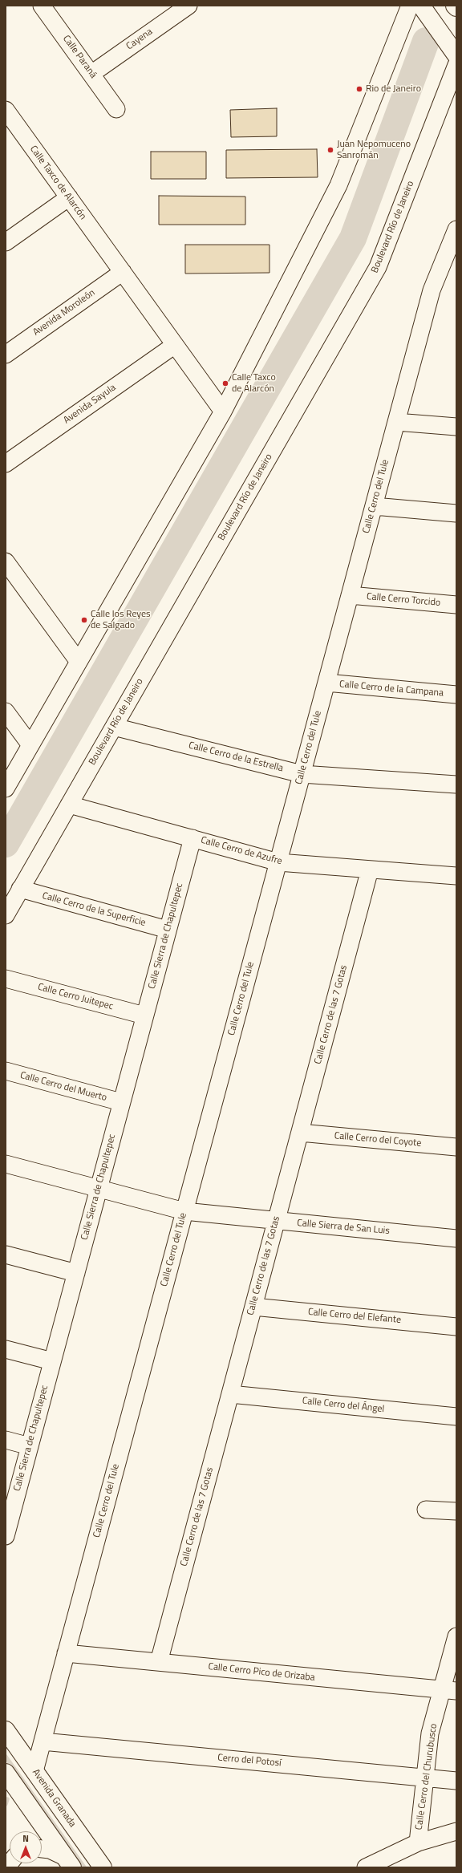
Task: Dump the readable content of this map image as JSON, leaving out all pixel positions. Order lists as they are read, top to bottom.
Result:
{
  "streets": {
    "main road": ["Avenida Granada"],
    "street": [
      "Cayena",
      "Calle Paraná",
      "Calle Taxco de Alarcón",
      "Boulevard Río de Janeiro",
      "Avenida Moroleón",
      "Avenida Sayula",
      "Calle Cerro del Tule",
      "Calle Cerro Torcido",
      "Calle Cerro de la Campana",
      "Calle Cerro de la Estrella",
      "Calle Cerro de Azufre",
      "Calle Cerro de la Superficie",
      "Calle Sierra de Chapultepec",
      "Calle Cerro Juitepec",
      "Calle Cerro de las 7 Gotas",
      "Calle Cerro del Muerto",
      "Calle Cerro del Coyote",
      "Calle Sierra de San Luis",
      "Calle Cerro del Elefante",
      "Calle Cerro del Ángel",
      "Calle Cerro Pico de Orizaba",
      "Cerro del Potosí",
      "Calle Cerro del Churubusco"
    ]
  },
  "crossings": [
    ["Cayena", "Calle Paraná"],
    ["Calle Taxco de Alarcón", "Avenida Moroleón"],
    ["Calle Taxco de Alarcón", "Avenida Sayula"],
    ["Boulevard Río de Janeiro", "Calle Cerro de la Estrella"],
    ["Boulevard Río de Janeiro", "Calle Cerro de Azufre"],
    ["Boulevard Río de Janeiro", "Calle Cerro de la Superficie"],
    ["Calle Cerro del Tule", "Calle Cerro Torcido"],
    ["Calle Cerro del Tule", "Calle Cerro de la Campana"],
    ["Calle Cerro del Tule", "Calle Cerro de la Estrella"],
    ["Calle Cerro del Tule", "Calle Cerro de Azufre"],
    ["Calle Cerro del Tule", "Calle Sierra de San Luis"],
    ["Calle Cerro del Tule", "Calle Cerro Pico de Orizaba"],
    ["Calle Cerro del Tule", "Cerro del Potosí"],
    ["Calle Cerro del Tule", "Avenida Granada"],
    ["Calle Cerro de Azufre", "Calle Sierra de Chapultepec"],
    ["Calle Cerro de Azufre", "Calle Cerro de las 7 Gotas"],
    ["Calle Cerro de la Superficie", "Calle Sierra de Chapultepec"],
    ["Calle Sierra de Chapultepec", "Calle Cerro Juitepec"],
    ["Calle Sierra de Chapultepec", "Calle Cerro del Muerto"],
    ["Calle Sierra de Chapultepec", "Calle Sierra de San Luis"],
    ["Calle Cerro de las 7 Gotas", "Calle Cerro del Coyote"],
    ["Calle Cerro de las 7 Gotas", "Calle Sierra de San Luis"],
    ["Calle Cerro de las 7 Gotas", "Calle Cerro del Elefante"],
    ["Calle Cerro de las 7 Gotas", "Calle Cerro del Ángel"],
    ["Calle Cerro de las 7 Gotas", "Calle Cerro Pico de Orizaba"],
    ["Calle Cerro Pico de Orizaba", "Calle Cerro del Churubusco"],
    ["Cerro del Potosí", "Calle Cerro del Churubusco"]
  ],
  "places": [
    "Rio de Janeiro",
    "Juan Nepomuceno Sanromán",
    "Calle Taxco de Alarcón",
    "Calle los Reyes de Salgado"
  ],
  "north": "top"
}
